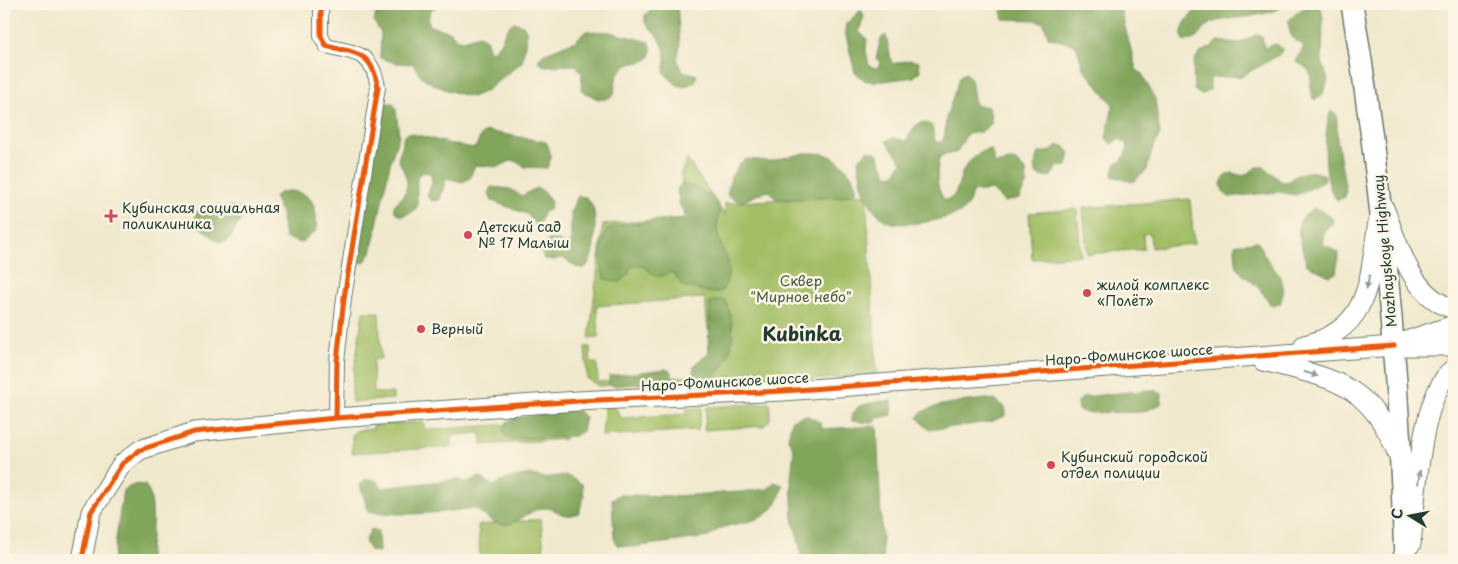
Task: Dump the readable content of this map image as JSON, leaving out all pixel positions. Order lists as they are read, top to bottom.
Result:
{
  "streets": {
    "main road": ["Mozhayskoye Highway"],
    "street": ["Наро-Фоминское шоссе"]
  },
  "crossings": [
    ["Mozhayskoye Highway", "Наро-Фоминское шоссе"]
  ],
  "districts": ["Kubinka"],
  "parks": ["Сквер \"Мирное небо\""],
  "places": {
    "health": ["Кубинская социальная поликлиника"],
    "other": [
      "Детский сад № 17 Малыш",
      "жилой комплекс «Полёт»",
      "Верный",
      "Кубинский городской отдел полиции"
    ]
  },
  "north": "left"
}
